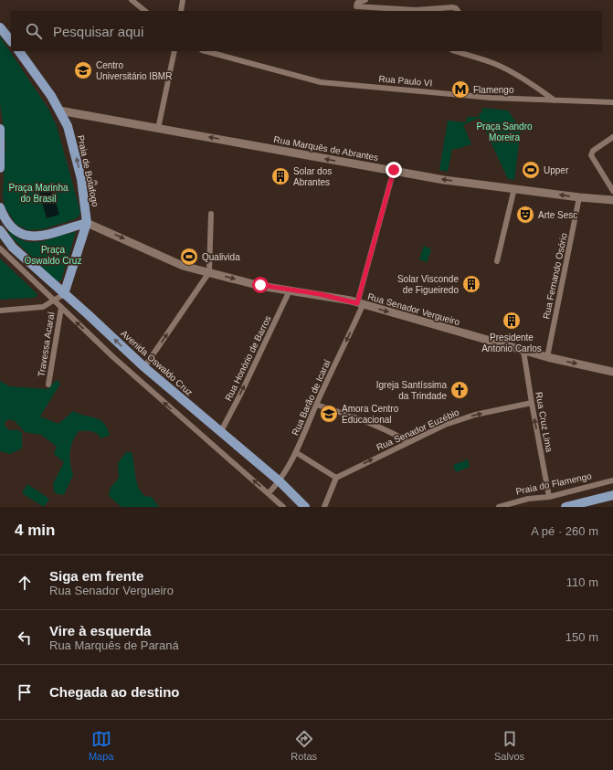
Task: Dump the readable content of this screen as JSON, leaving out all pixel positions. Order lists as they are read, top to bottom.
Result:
{
  "streets": {
    "main road": ["Praia de Botafogo", "Avenida Oswaldo Cruz"],
    "street": [
      "Rua Paulo VI",
      "Rua Marquês de Abrantes",
      "Rua Fernando Osório",
      "Rua Senador Vergueiro",
      "Travessa Acaraí",
      "Rua Honório de Barros",
      "Rua Barão de Icaraí",
      "Rua Cruz Lima",
      "Rua Senador Euzébio",
      "Praia do Flamengo"
    ]
  },
  "crossings": [
    ["Rua Marquês de Abrantes", "Praia de Botafogo"],
    ["Rua Marquês de Abrantes", "Rua Fernando Osório"],
    ["Rua Marquês de Abrantes", "Rua Barão de Icaraí"],
    ["Praia de Botafogo", "Rua Senador Vergueiro"],
    ["Praia de Botafogo", "Avenida Oswaldo Cruz"],
    ["Rua Fernando Osório", "Rua Senador Vergueiro"],
    ["Rua Senador Vergueiro", "Rua Honório de Barros"],
    ["Rua Senador Vergueiro", "Rua Barão de Icaraí"],
    ["Rua Senador Vergueiro", "Rua Cruz Lima"],
    ["Rua Honório de Barros", "Avenida Oswaldo Cruz"],
    ["Avenida Oswaldo Cruz", "Rua Barão de Icaraí"],
    ["Rua Cruz Lima", "Rua Senador Euzébio"],
    ["Rua Cruz Lima", "Praia do Flamengo"]
  ],
  "one_way": [
    "Rua Marquês de Abrantes",
    "Rua Senador Vergueiro",
    "Rua Honório de Barros",
    "Rua Cruz Lima",
    "Rua Senador Euzébio"
  ],
  "parks": ["Praça Sandro Moreira", "Praça Marinha do Brasil", "Praça Oswaldo Cruz"],
  "places": {
    "school or university": ["Centro Universitário IBMR", "Amora Centro Educacional"],
    "metro station": ["Flamengo"],
    "sports": ["Upper", "Qualivida"],
    "building": ["Solar dos Abrantes", "Solar Visconde de Figueiredo", "Presidente Antonio Carlos"],
    "theatre": ["Arte Sesc"],
    "church": ["Igreja Santíssima da Trindade"]
  },
  "page": {
    "search": "Pesquisar aqui",
    "heading": ["4 min", "A pé · 260 m"],
    "list": [
      ["Siga em frente", "Rua Senador Vergueiro", "110 m"],
      ["Vire à esquerda", "Rua Marquês de Paraná", "150 m"],
      "Chegada ao destino"
    ],
    "nav": ["Mapa", "Rotas", "Salvos"]
  }
}
